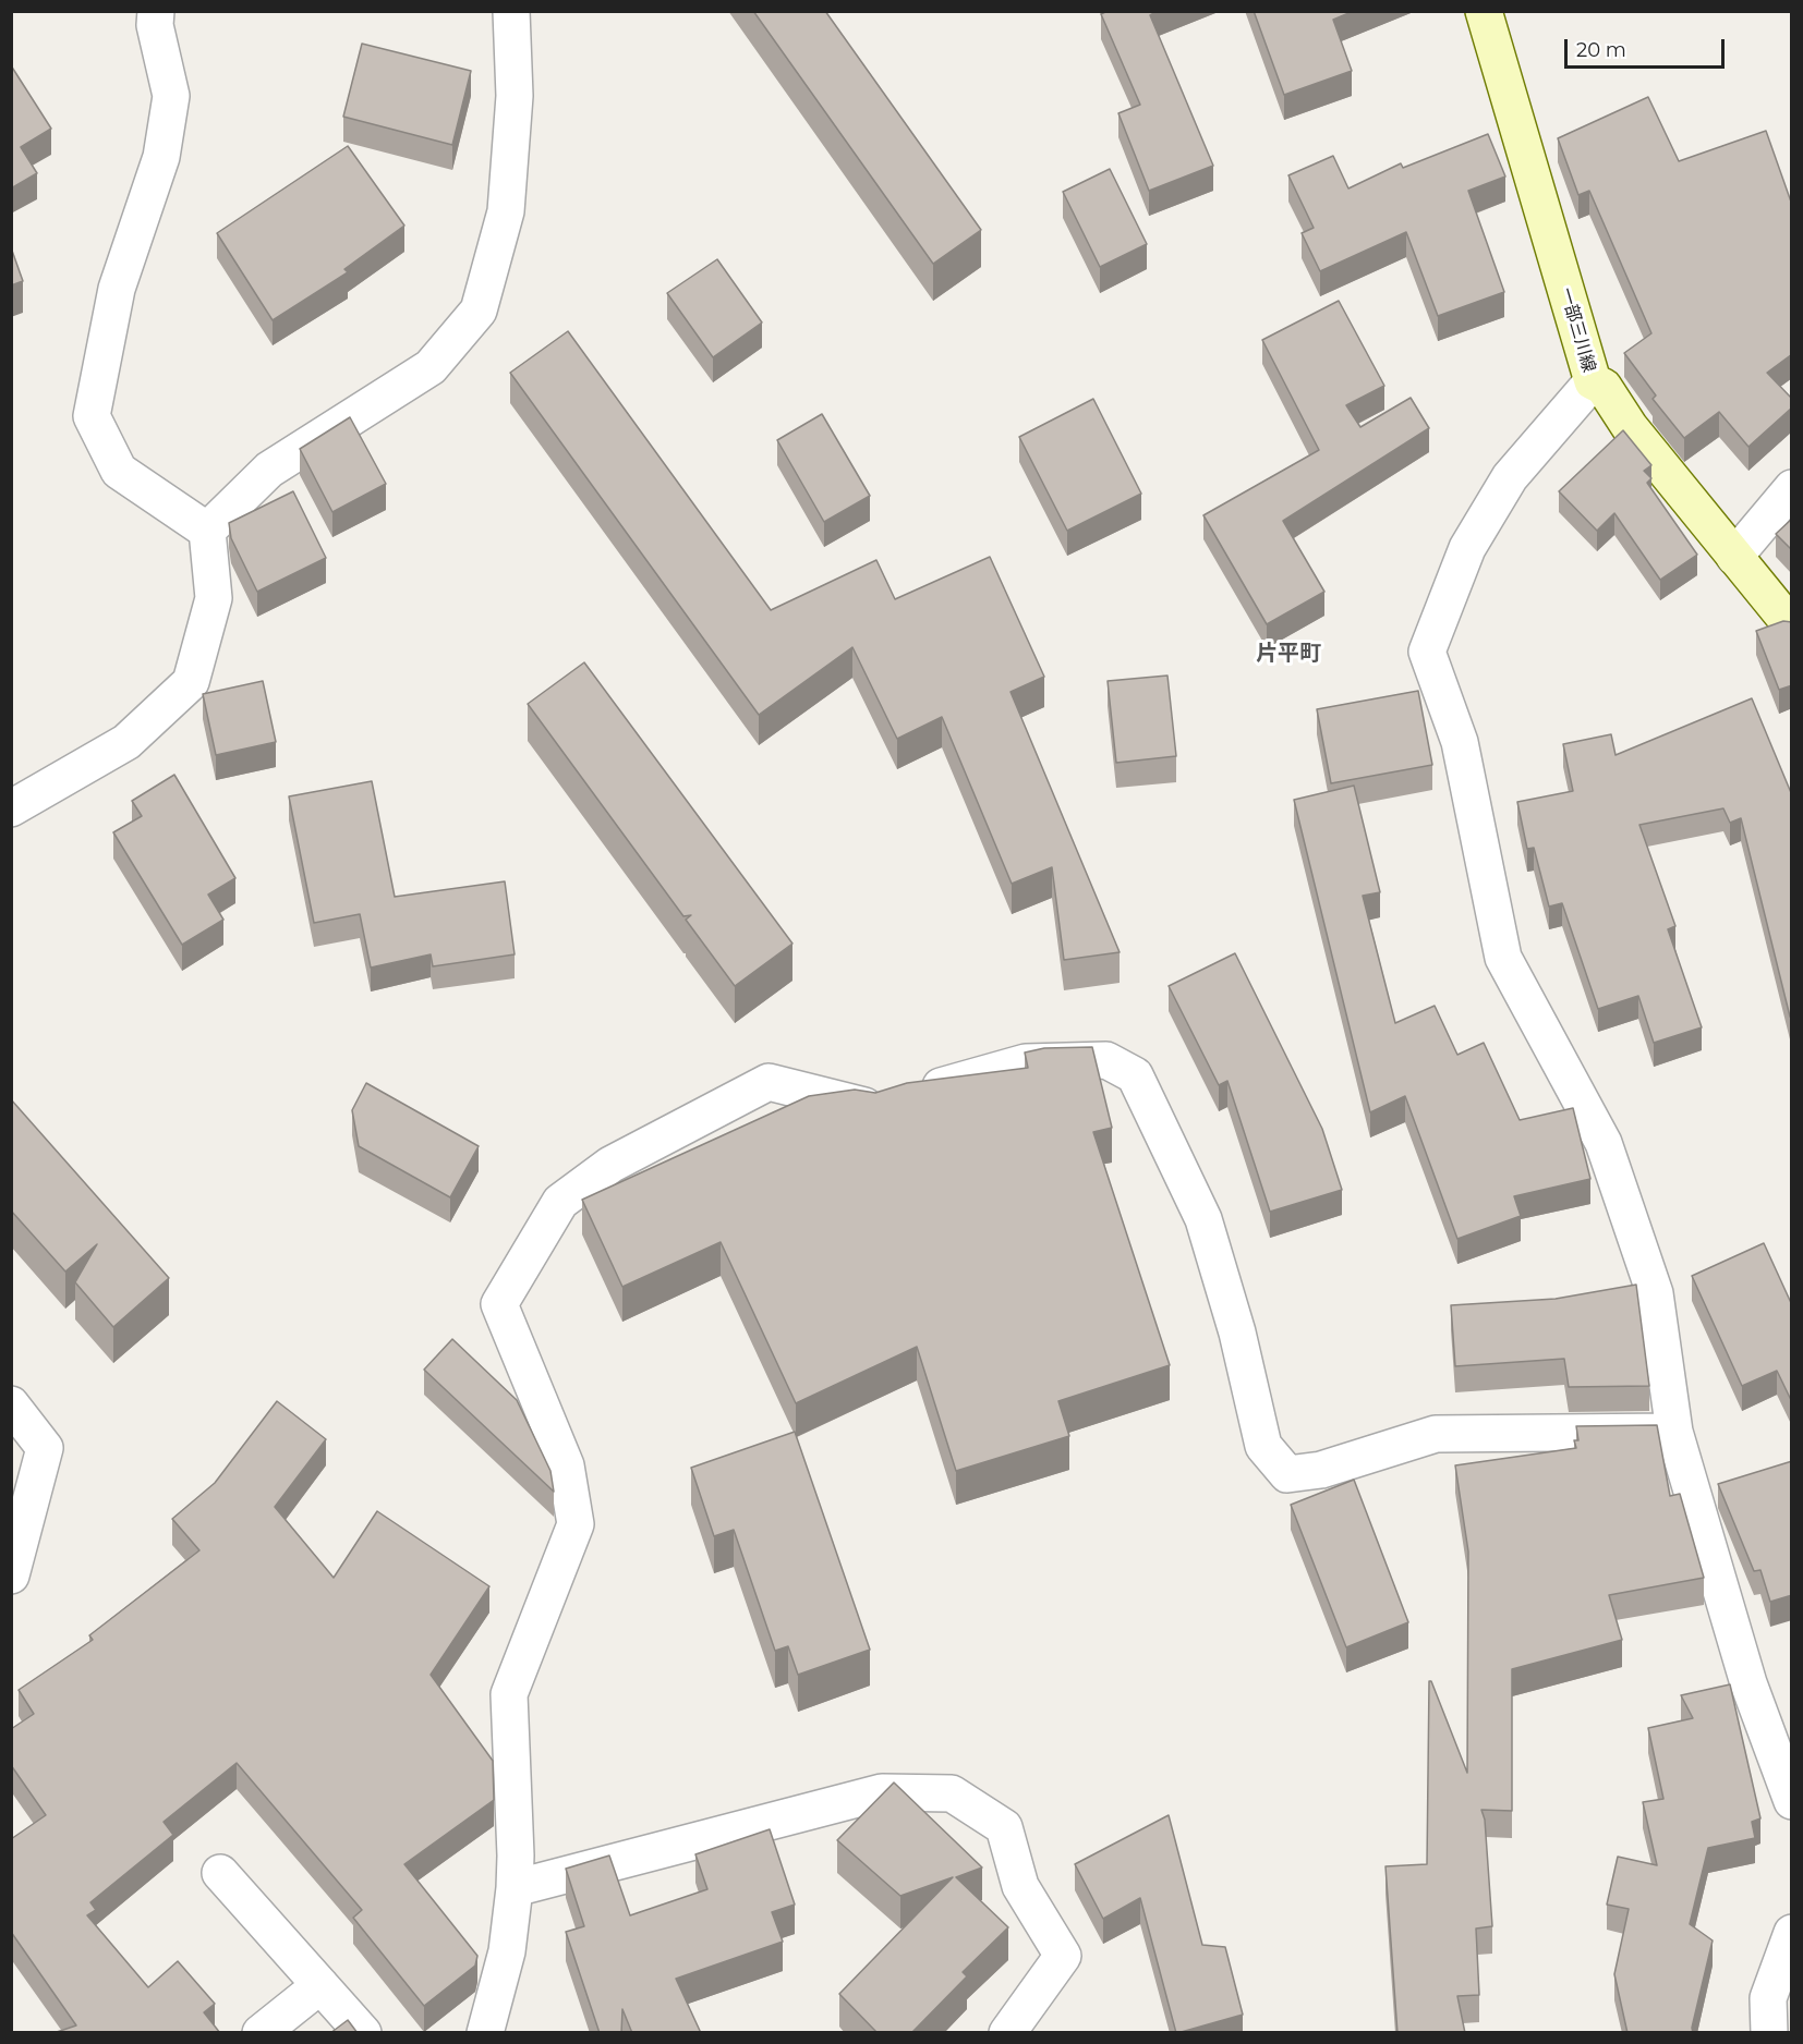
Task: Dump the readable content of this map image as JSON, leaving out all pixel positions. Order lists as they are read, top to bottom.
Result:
{
  "streets": {
    "main road": ["一部三川線"]
  },
  "districts": ["片平町"],
  "scale_bar": "20 m"
}
